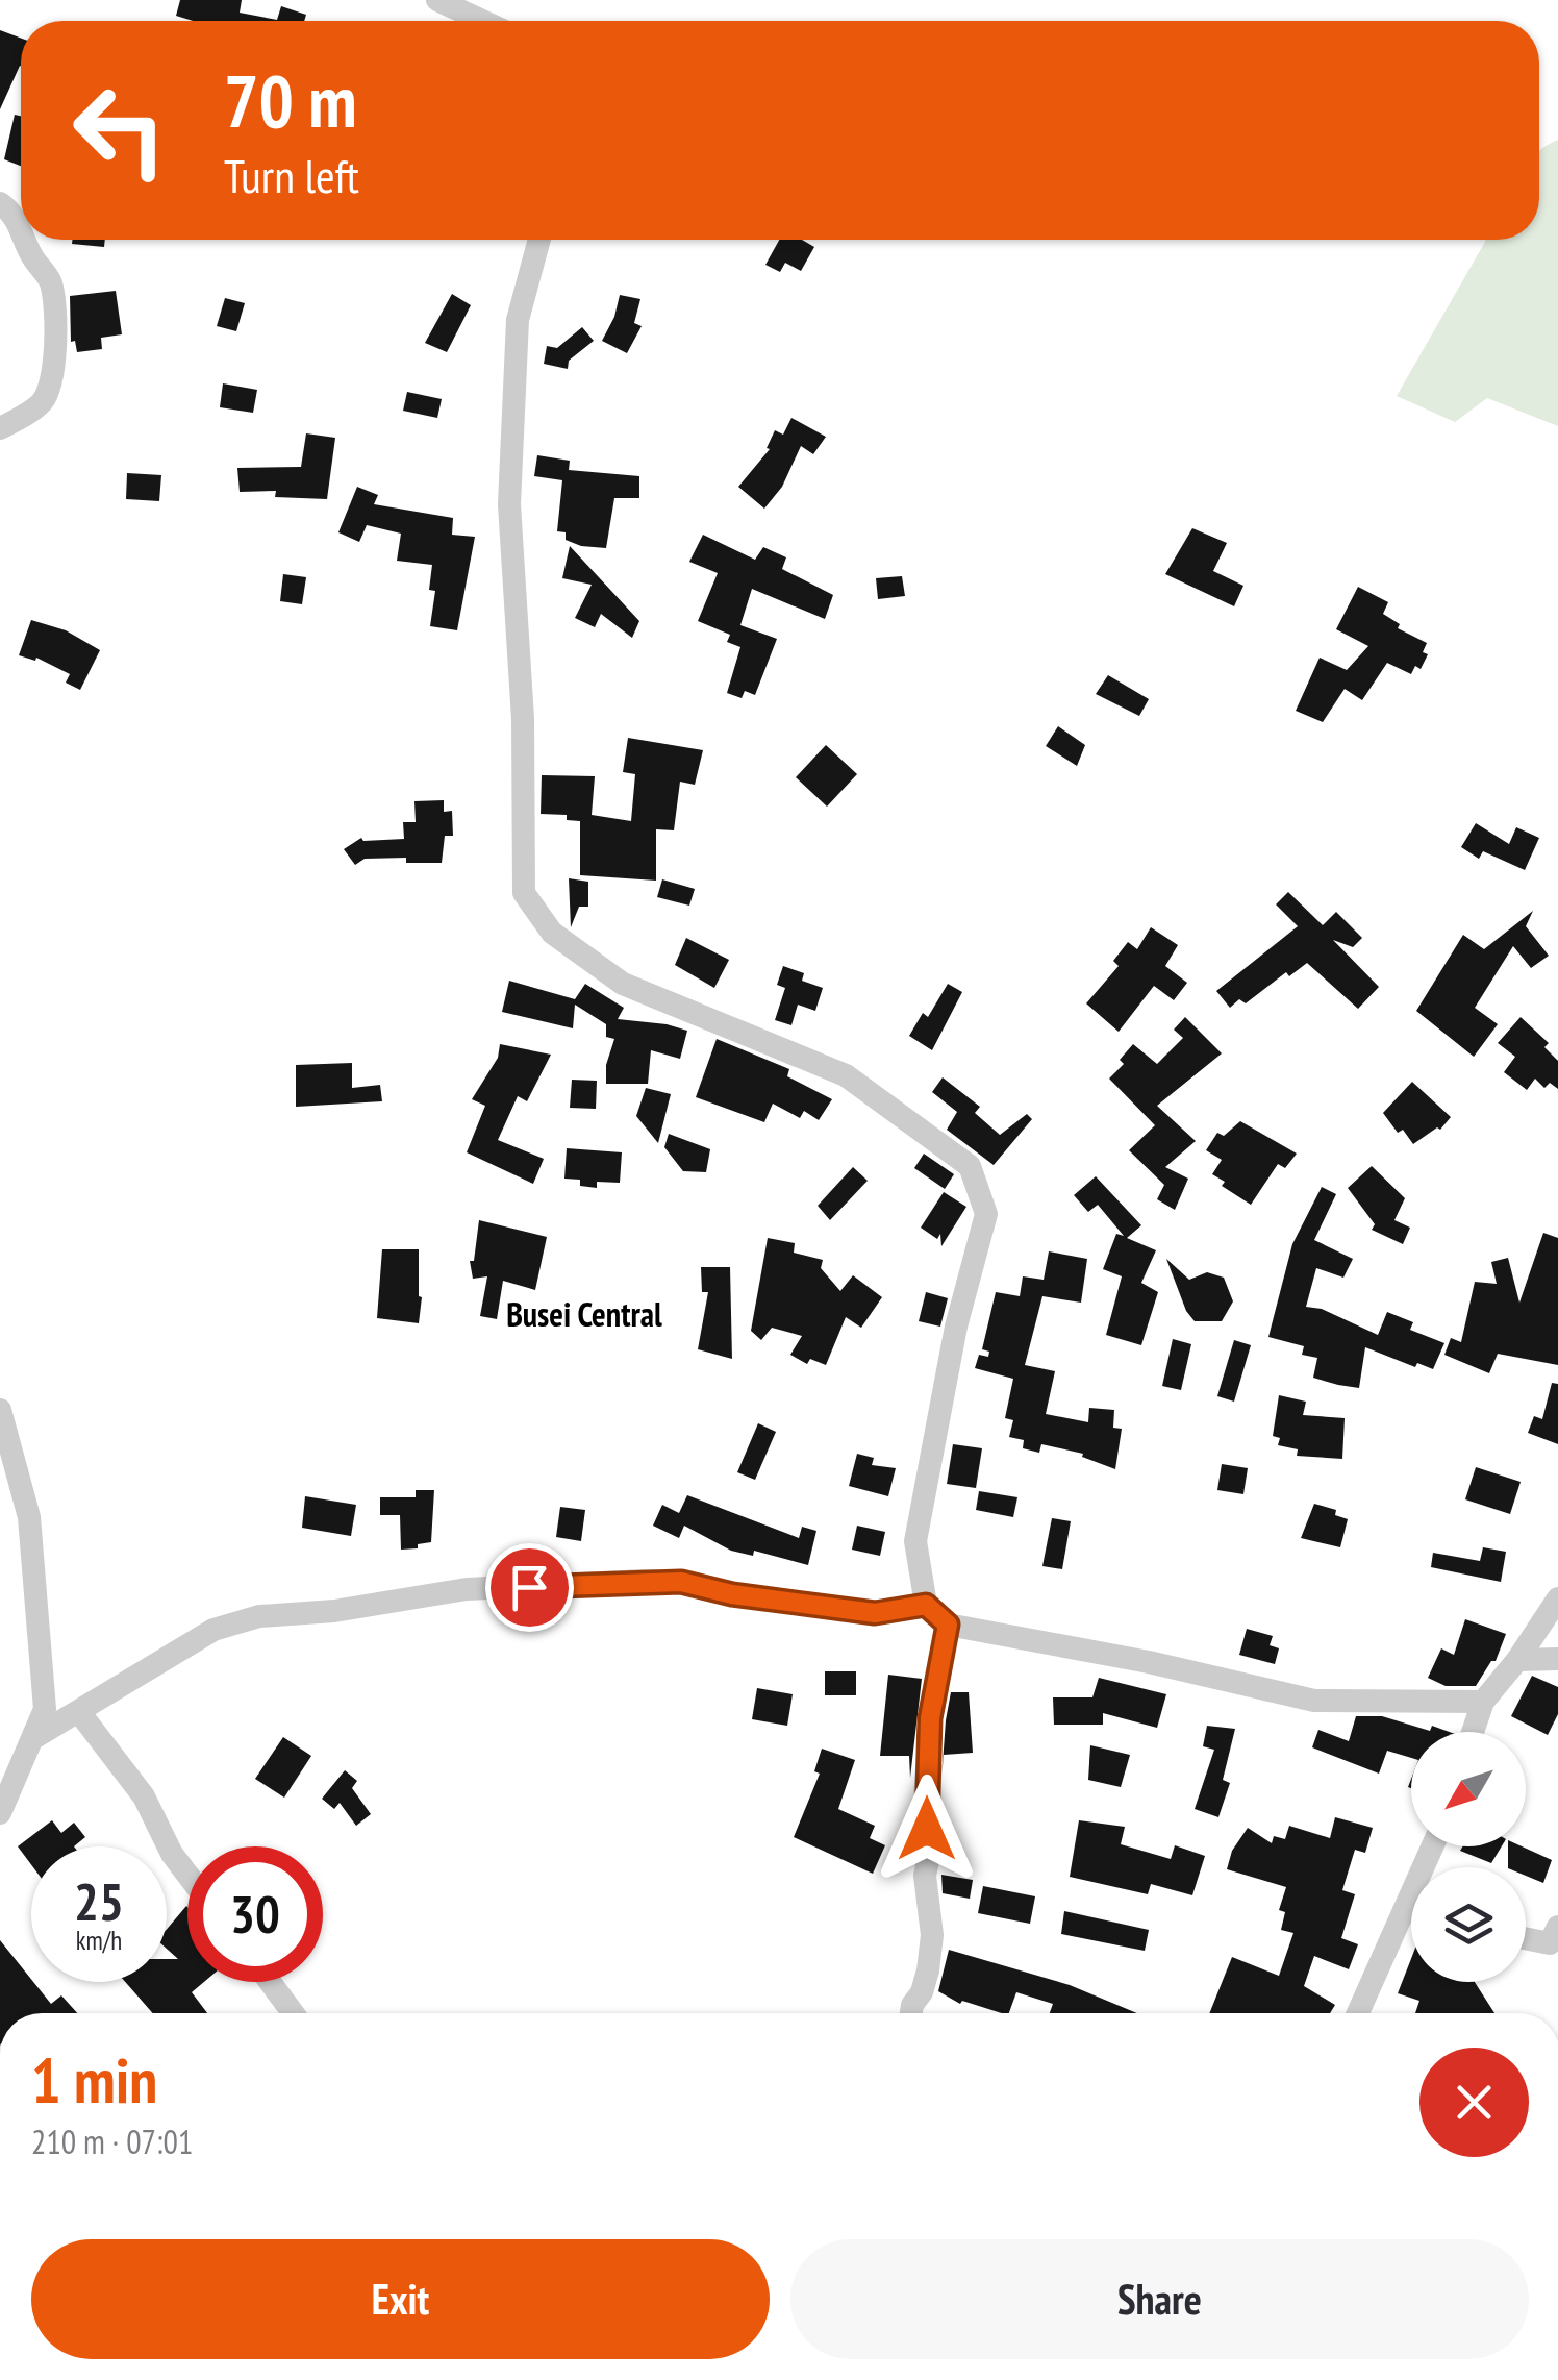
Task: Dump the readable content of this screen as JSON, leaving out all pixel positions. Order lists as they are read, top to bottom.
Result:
{
  "districts": ["Busei Central"],
  "north": "bottom left",
  "page": {
    "turn": ["70 m", "Turn left"],
    "speed": "25 km/h",
    "limit": "30",
    "heading": ["1 min", "210 m · 07:01"],
    "buttons": ["Exit", "Share"]
  }
}
